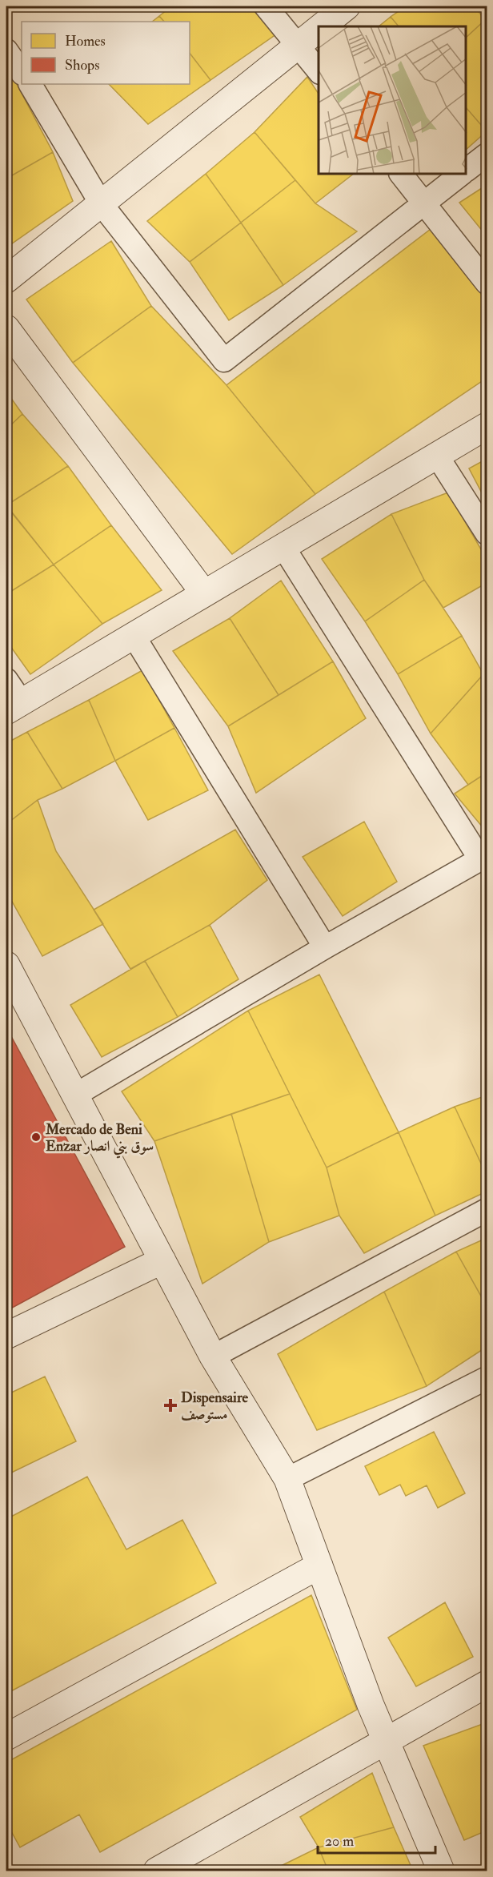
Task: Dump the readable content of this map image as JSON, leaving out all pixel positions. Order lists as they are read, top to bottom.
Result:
{
  "places": {
    "other": ["Mercado de Beni Enzar سوق بني انصار"],
    "health": ["Dispensaire مستوصف"]
  },
  "legend": ["Homes", "Shops"],
  "scale_bar": "20 m"
}
